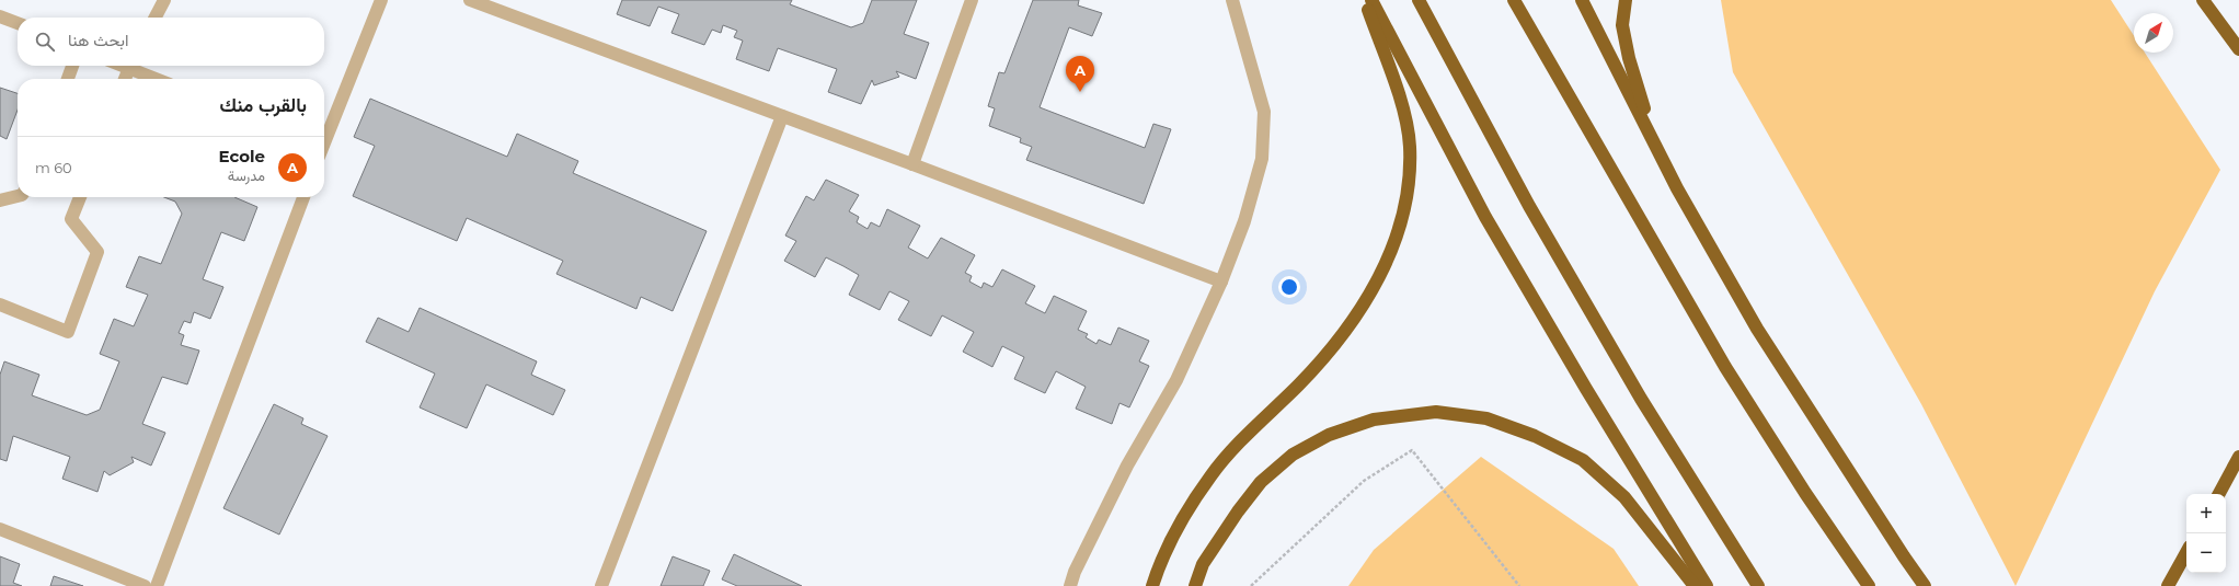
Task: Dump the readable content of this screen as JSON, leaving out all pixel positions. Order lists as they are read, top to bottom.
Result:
{
  "north": "top right",
  "page": {
    "search": "ابحث هنا",
    "pins": "A",
    "heading": "بالقرب منك",
    "list": [
      {
        "mark": "A",
        "name": "Ecole",
        "note": "مدرسة",
        "value": "60 m"
      }
    ],
    "map_buttons": ["+", "−"]
  }
}
